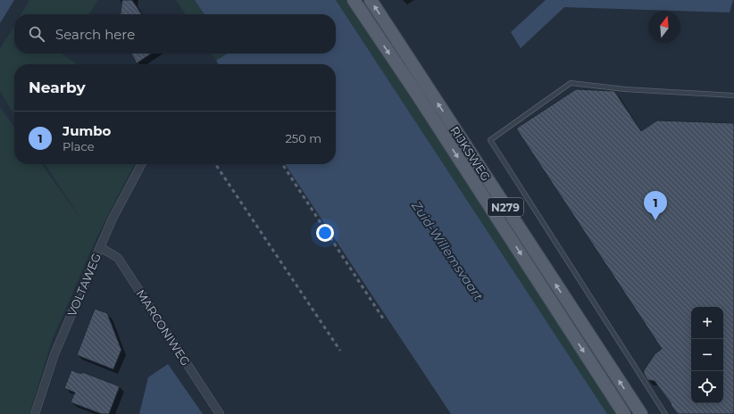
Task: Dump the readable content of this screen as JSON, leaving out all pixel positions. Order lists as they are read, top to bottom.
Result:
{
  "streets": {
    "main road": ["RIJKSWEG", "N279"],
    "street": ["VOLTAWEG", "MARCONIWEG"]
  },
  "crossings": [
    ["VOLTAWEG", "MARCONIWEG"]
  ],
  "water": ["Zuid-Willemsvaart"],
  "north": "top",
  "page": {
    "search": "Search here",
    "heading": "Nearby",
    "list": [
      {
        "mark": "1",
        "name": "Jumbo",
        "note": "Place",
        "value": "250 m"
      }
    ],
    "pins": "1",
    "map_buttons": ["+", "−"]
  }
}
